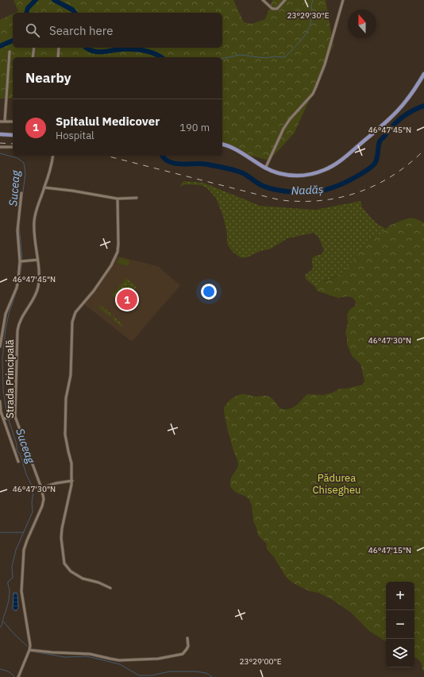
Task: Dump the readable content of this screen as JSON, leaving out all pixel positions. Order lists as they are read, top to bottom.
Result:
{
  "streets": {
    "street": ["Strada Principală"]
  },
  "water": ["Suceag", "Nadăș"],
  "parks": ["Pădurea Chisegheu"],
  "north": "top",
  "page": {
    "search": "Search here",
    "heading": "Nearby",
    "list": [
      {
        "mark": "1",
        "name": "Spitalul Medicover",
        "note": "Hospital",
        "value": "190 m"
      }
    ],
    "pins": "1",
    "map_buttons": ["+", "−"]
  },
  "coordinates": [
    "23°29'30\"E",
    "46°47'45\"N",
    "46°47'30\"N",
    "46°47'15\"N",
    "23°29'00\"E"
  ]
}
